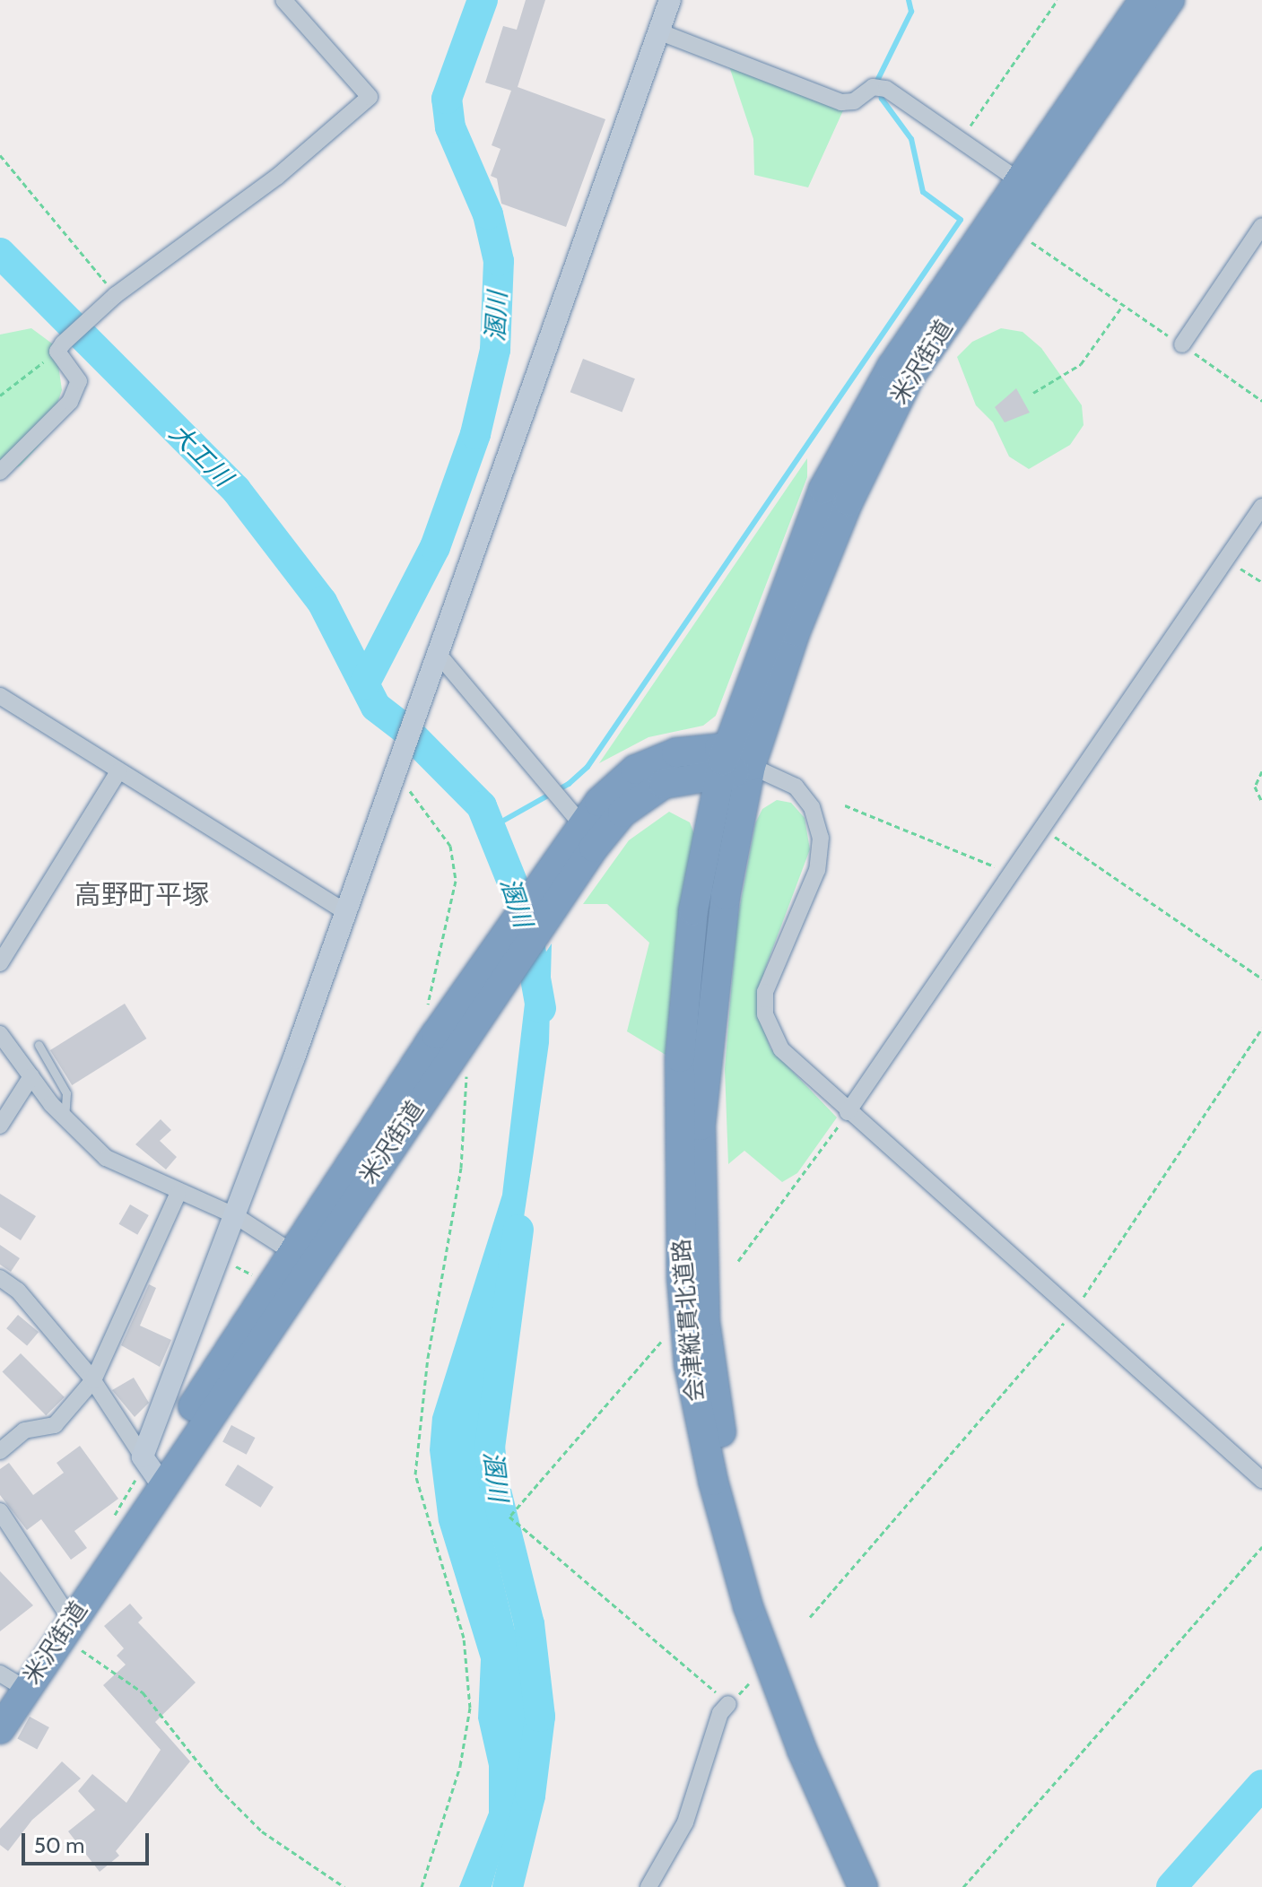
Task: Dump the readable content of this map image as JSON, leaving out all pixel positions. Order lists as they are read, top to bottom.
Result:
{
  "streets": {
    "highway": ["米沢街道", "会津縦貫北道路"]
  },
  "crossings": [
    ["米沢街道", "会津縦貫北道路"]
  ],
  "districts": ["高野町平塚"],
  "water": ["溷川", "大工川"],
  "scale_bar": "50 m"
}
